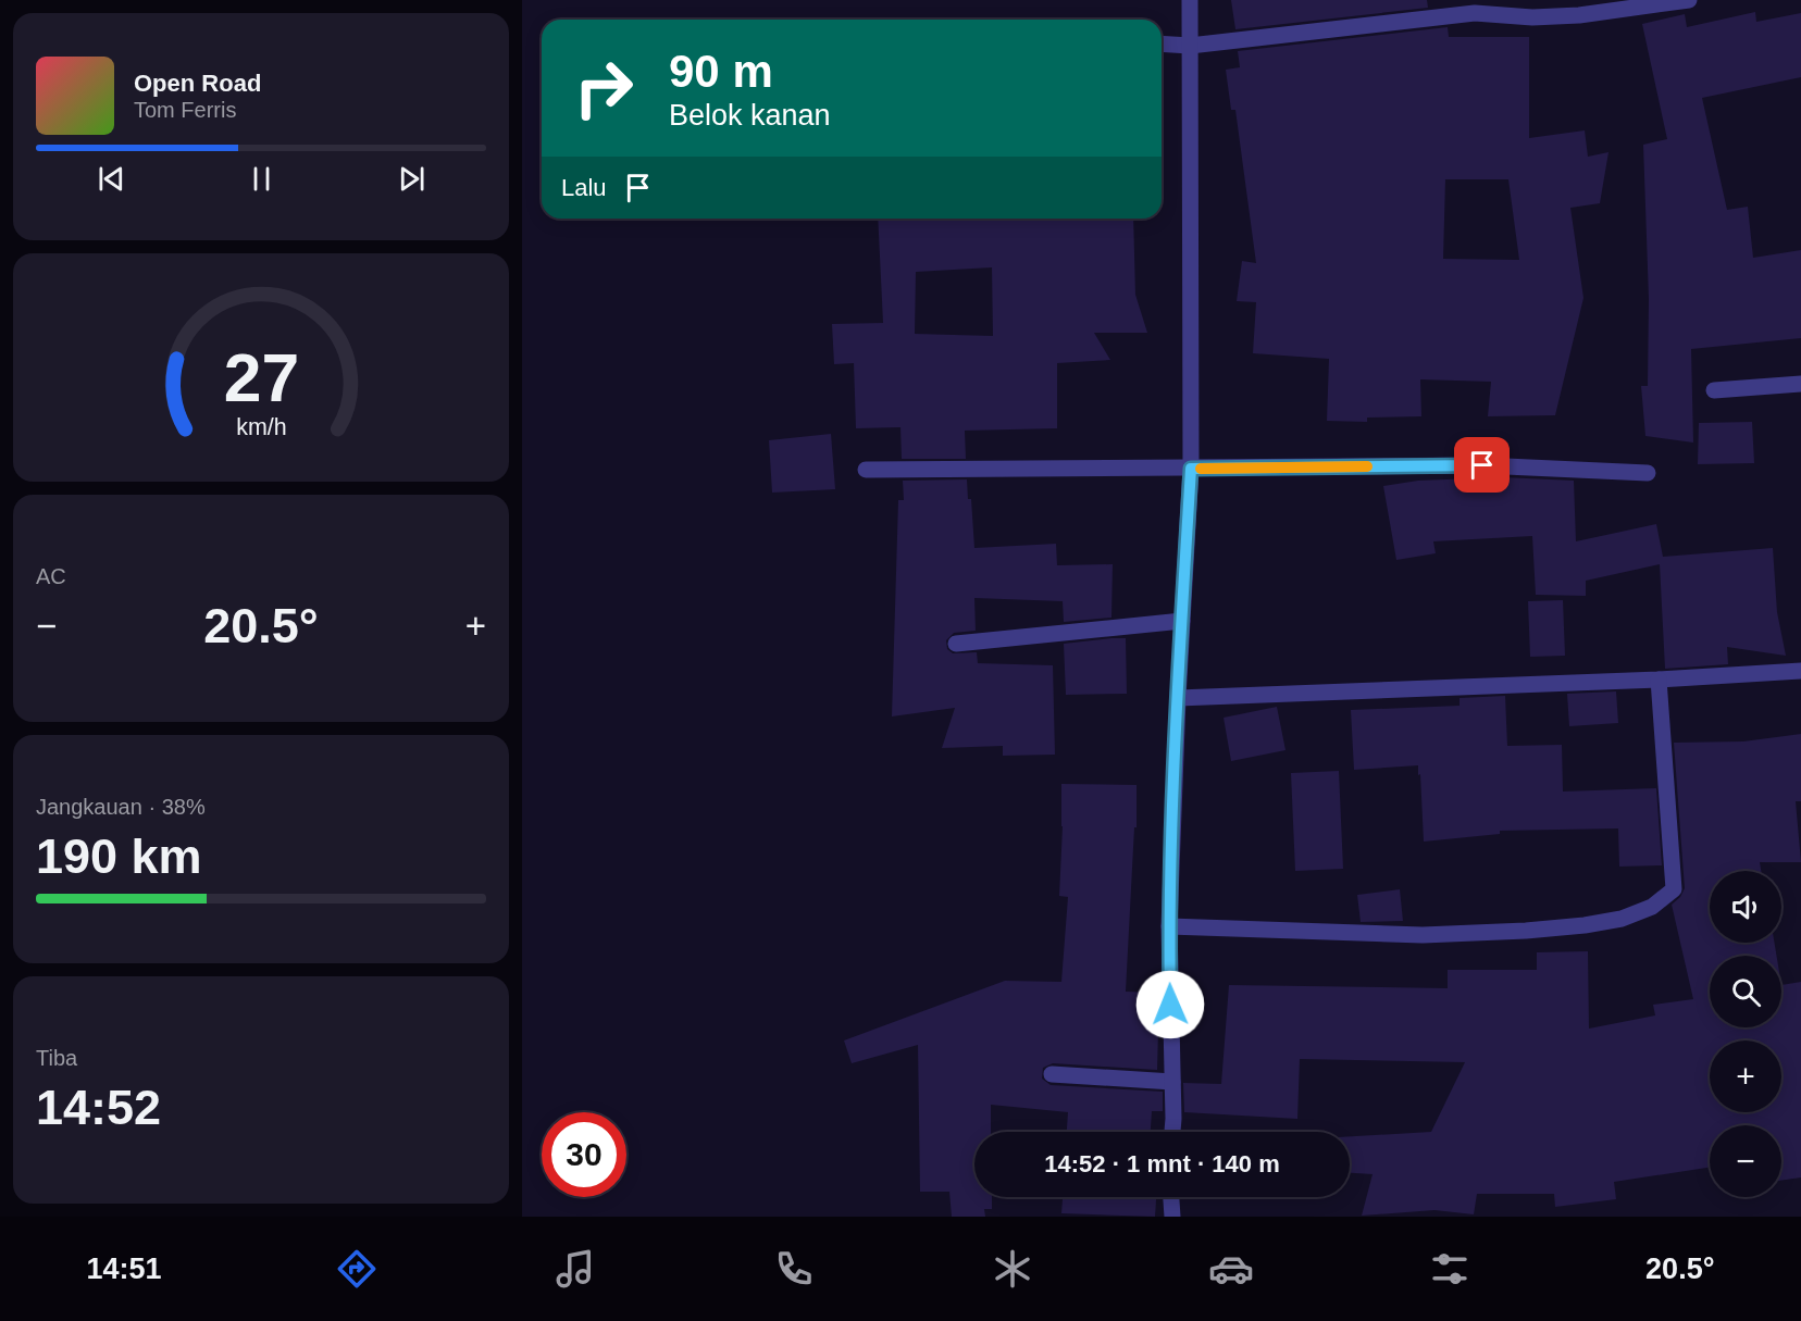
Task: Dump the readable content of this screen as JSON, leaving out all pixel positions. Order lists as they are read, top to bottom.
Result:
{
  "page": {
    "turn": ["90 m", "Belok kanan"],
    "song": ["Open Road", "Tom Ferris"],
    "then": "Lalu",
    "tile": [
      "AC",
      ["Jangkauan · 38%", "190 km"],
      ["Tiba", "14:52"]
    ],
    "heat": ["−", "20.5°", "+"],
    "map_buttons": ["+", "−"],
    "limit": "30",
    "trip": "14:52 · 1 mnt · 140 m",
    "tabs": ["14:51", "20.5°"],
    "gauge": ["27", "km/h"]
  }
}
